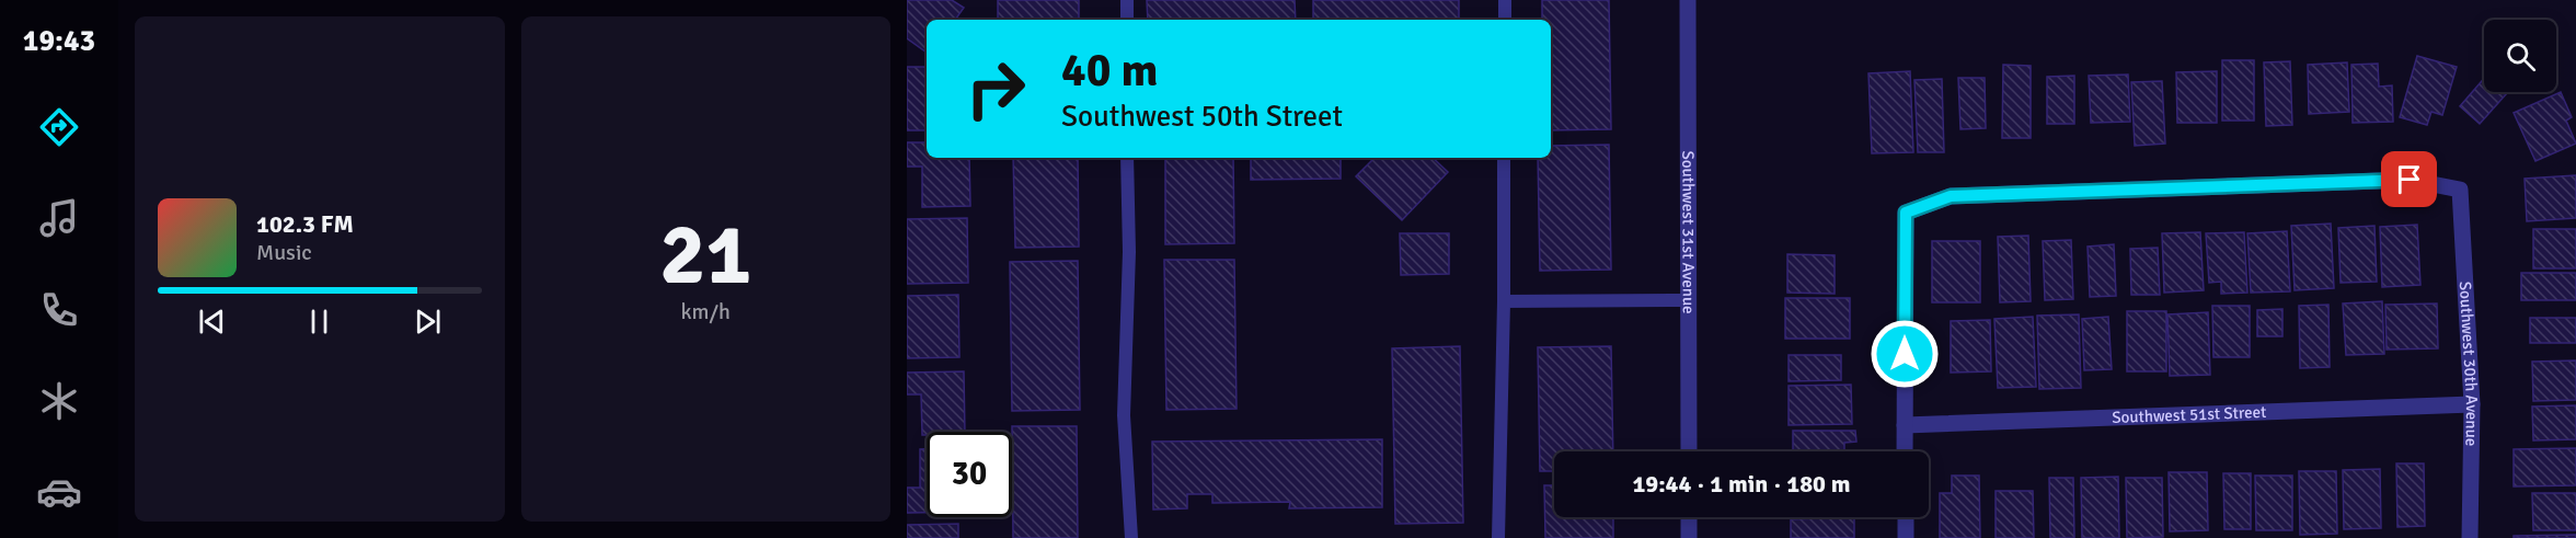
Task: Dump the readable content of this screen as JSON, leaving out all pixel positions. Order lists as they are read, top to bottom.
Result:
{
  "streets": {
    "street": ["Southwest 31st Avenue", "Southwest 30th Avenue", "Southwest 51st Street"]
  },
  "crossings": [
    ["Southwest 30th Avenue", "Southwest 51st Street"]
  ],
  "page": {
    "tabs": "19:43",
    "tile": ["21", "km/h"],
    "turn": ["40 m", "Southwest 50th Street"],
    "song": ["102.3 FM", "Music"],
    "limit": "30",
    "trip": "19:44 · 1 min · 180 m"
  }
}
